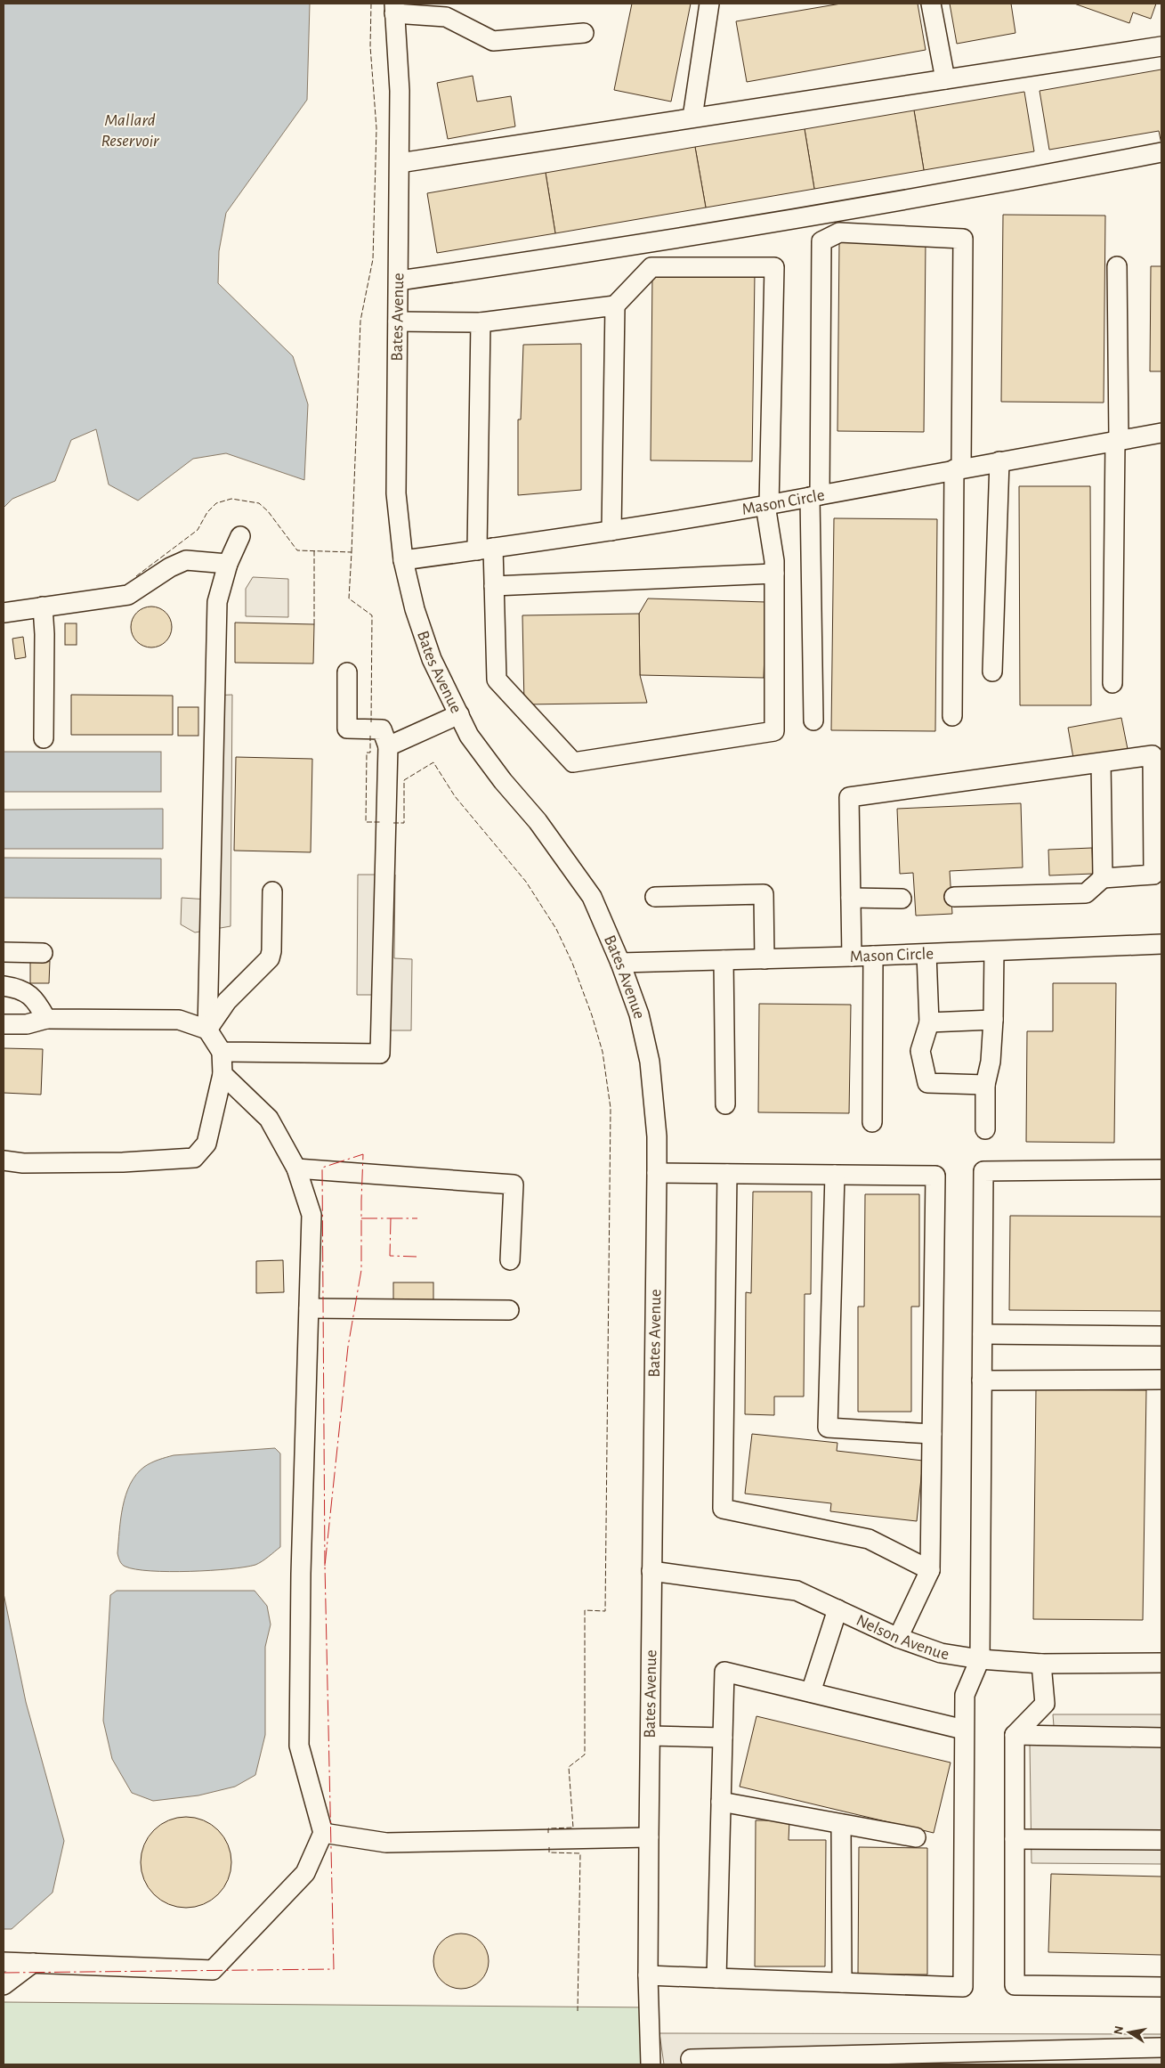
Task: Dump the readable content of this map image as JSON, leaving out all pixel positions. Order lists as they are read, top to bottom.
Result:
{
  "streets": {
    "street": ["Bates Avenue", "Mason Circle", "Nelson Avenue"]
  },
  "crossings": [
    ["Bates Avenue", "Mason Circle"],
    ["Bates Avenue", "Nelson Avenue"]
  ],
  "water": ["Mallard Reservoir"],
  "north": "left"
}
